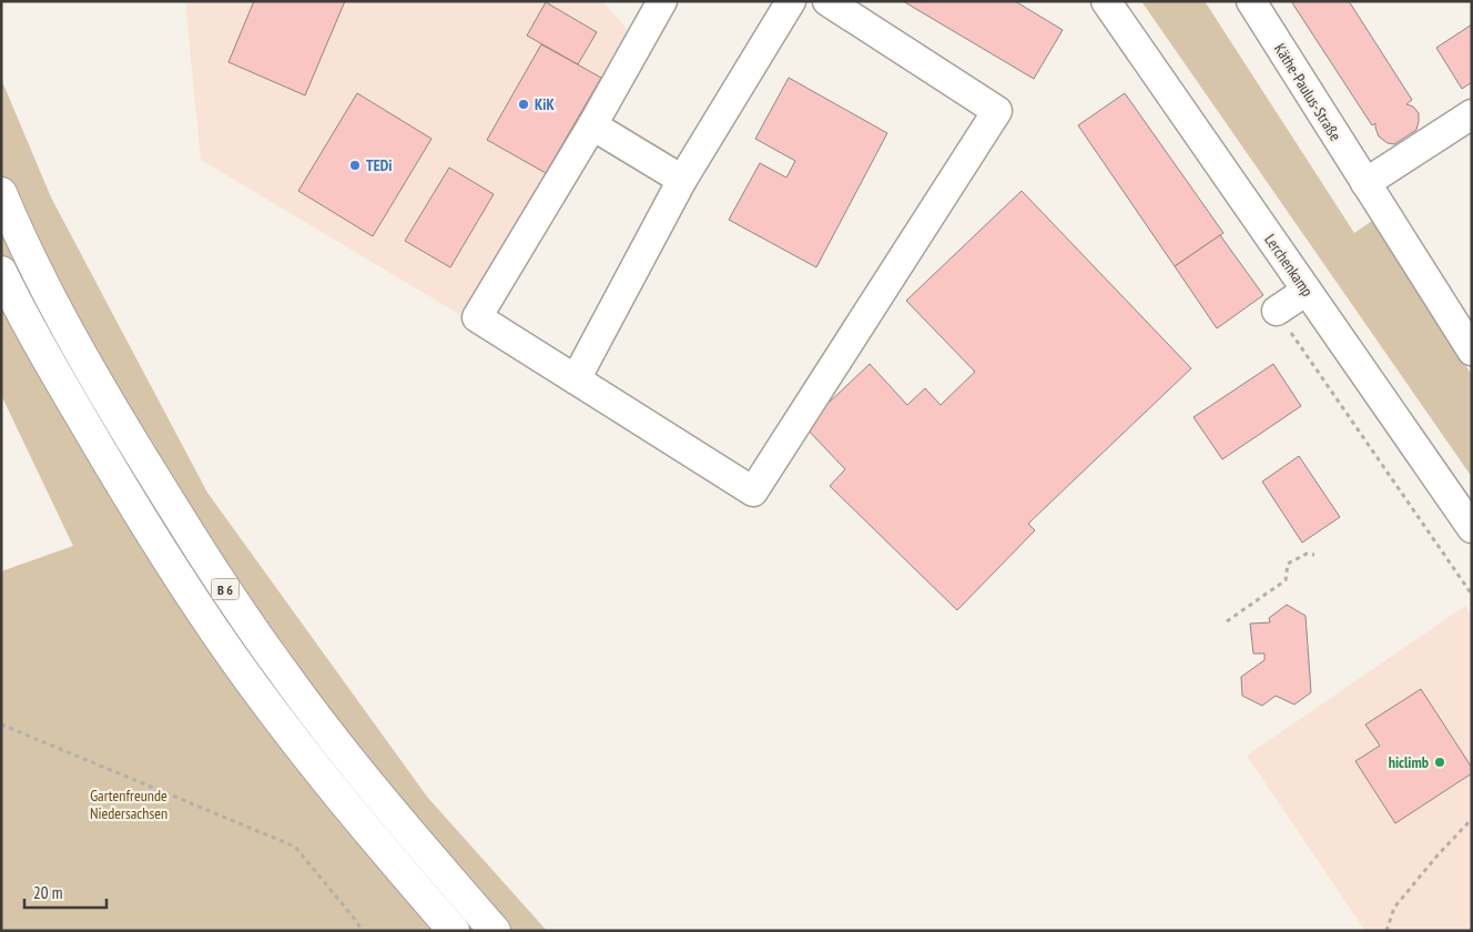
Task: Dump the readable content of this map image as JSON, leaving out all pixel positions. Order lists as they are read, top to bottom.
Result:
{
  "streets": {
    "highway": ["B 6"],
    "street": ["Käthe-Paulus-Straße", "Lerchenkamp"]
  },
  "parks": ["Gartenfreunde Niedersachsen"],
  "places": ["KiK", "TEDi", "hiclimb"],
  "scale_bar": "20 m"
}
